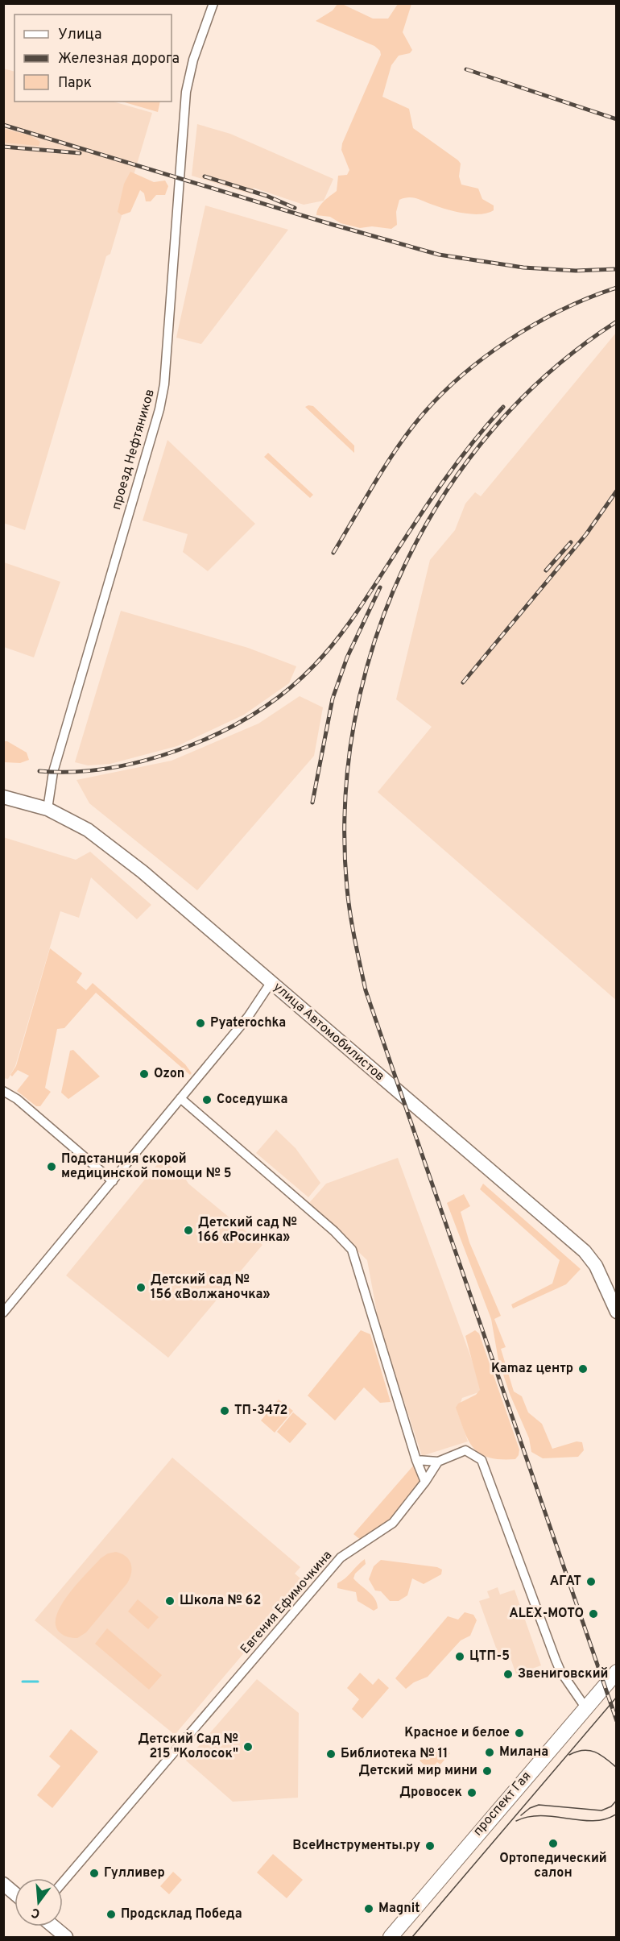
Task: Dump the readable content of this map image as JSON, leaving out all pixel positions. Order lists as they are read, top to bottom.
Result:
{
  "streets": {
    "main road": ["проспект Гая"],
    "street": ["проезд Нефтяников", "улица Автомобилистов", "Евгения Ефимочкина"]
  },
  "crossings": [
    ["проезд Нефтяников", "улица Автомобилистов"]
  ],
  "places": [
    "Pyaterochka",
    "Ozon",
    "Соседушка",
    "Подстанция скорой медицинской помощи № 5",
    "Детский сад № 166 «Росинка»",
    "Детский сад № 156 «Волжаночка»",
    "Kamaz центр",
    "ТП-3472",
    "АГАТ",
    "Школа № 62",
    "ALEX-MOTO",
    "ЦТП-5",
    "Звениговский",
    "Красное и белое",
    "Детский Сад № 215 \"Колосок\"",
    "Милана",
    "Библиотека № 11",
    "Детский мир мини",
    "Дровосек",
    "Ортопедический салон",
    "ВсеИнструменты.ру",
    "Гулливер",
    "Magnit",
    "Продсклад Победа"
  ],
  "legend": ["Улица", "Железная дорога", "Парк"],
  "north": "bottom"
}
